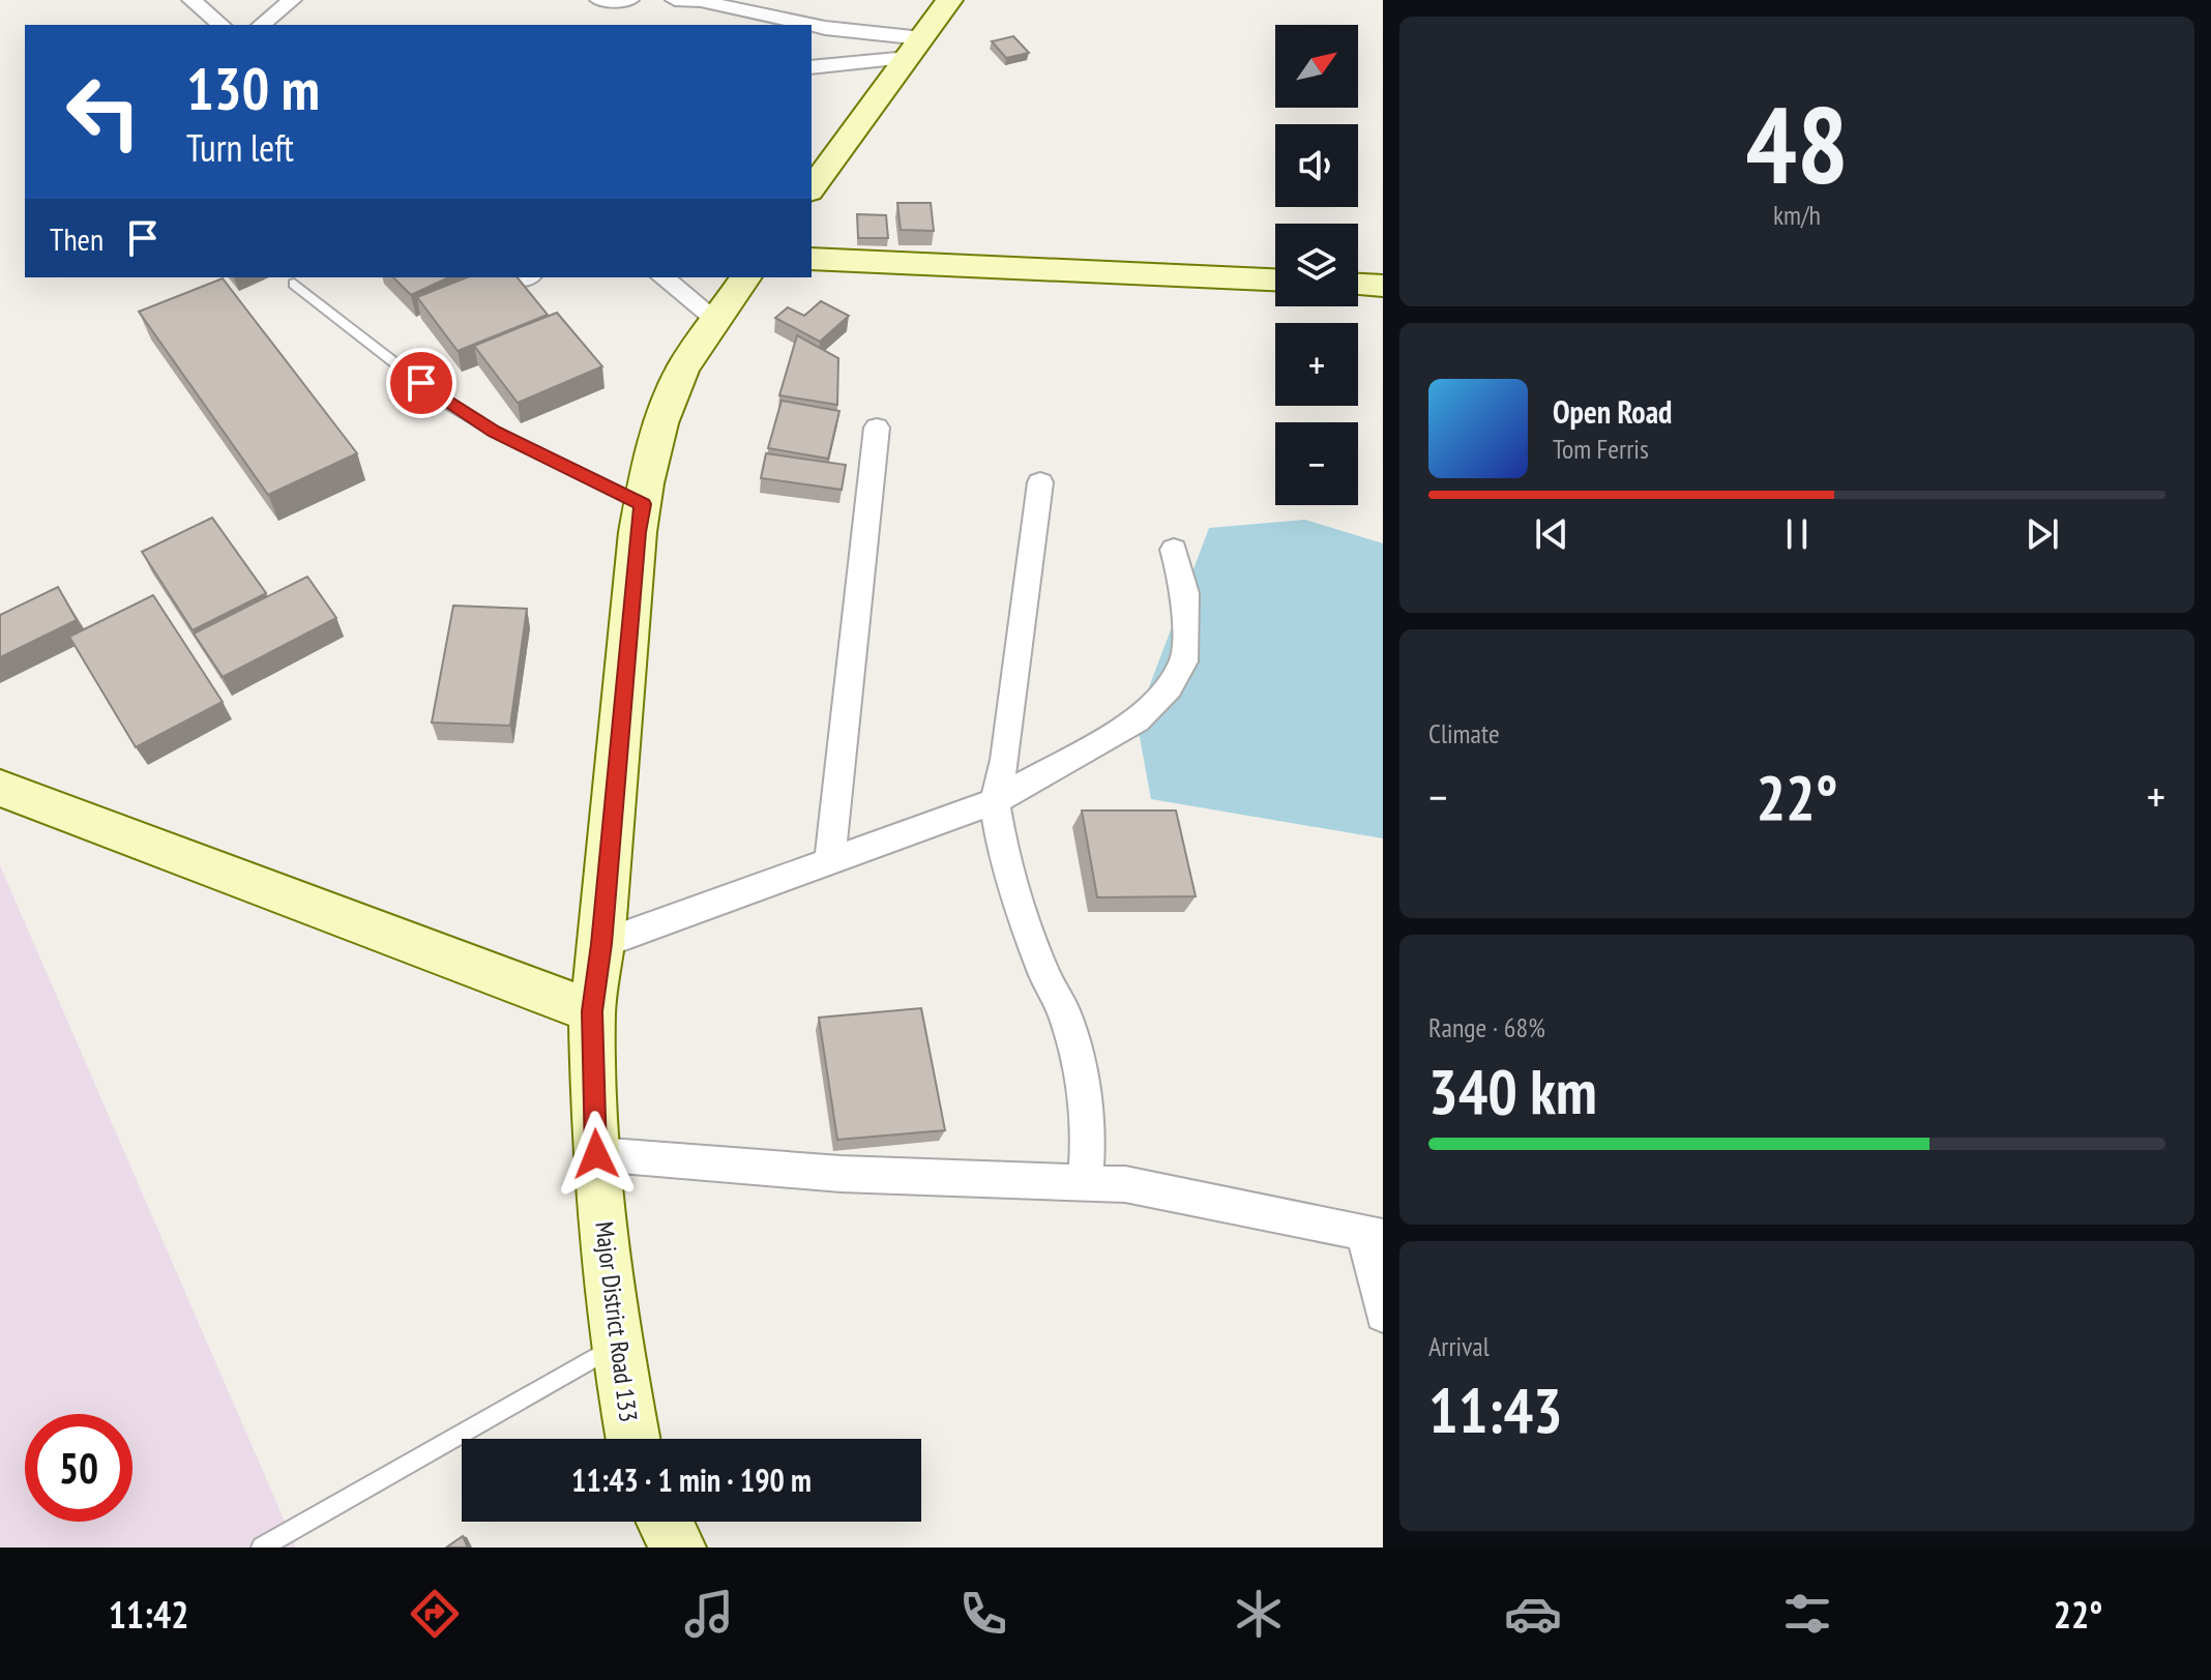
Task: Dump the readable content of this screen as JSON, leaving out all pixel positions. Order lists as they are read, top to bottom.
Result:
{
  "streets": {
    "main road": ["Major District Road 133"]
  },
  "north": "top right",
  "page": {
    "tile": [
      ["48", "km/h"],
      "Climate",
      ["Range · 68%", "340 km"],
      ["Arrival", "11:43"]
    ],
    "map_buttons": ["+", "−"],
    "turn": ["130 m", "Turn left"],
    "then": "Then",
    "song": ["Open Road", "Tom Ferris"],
    "heat": ["−", "22°", "+"],
    "limit": "50",
    "trip": "11:43 · 1 min · 190 m",
    "tabs": ["11:42", "22°"]
  }
}
